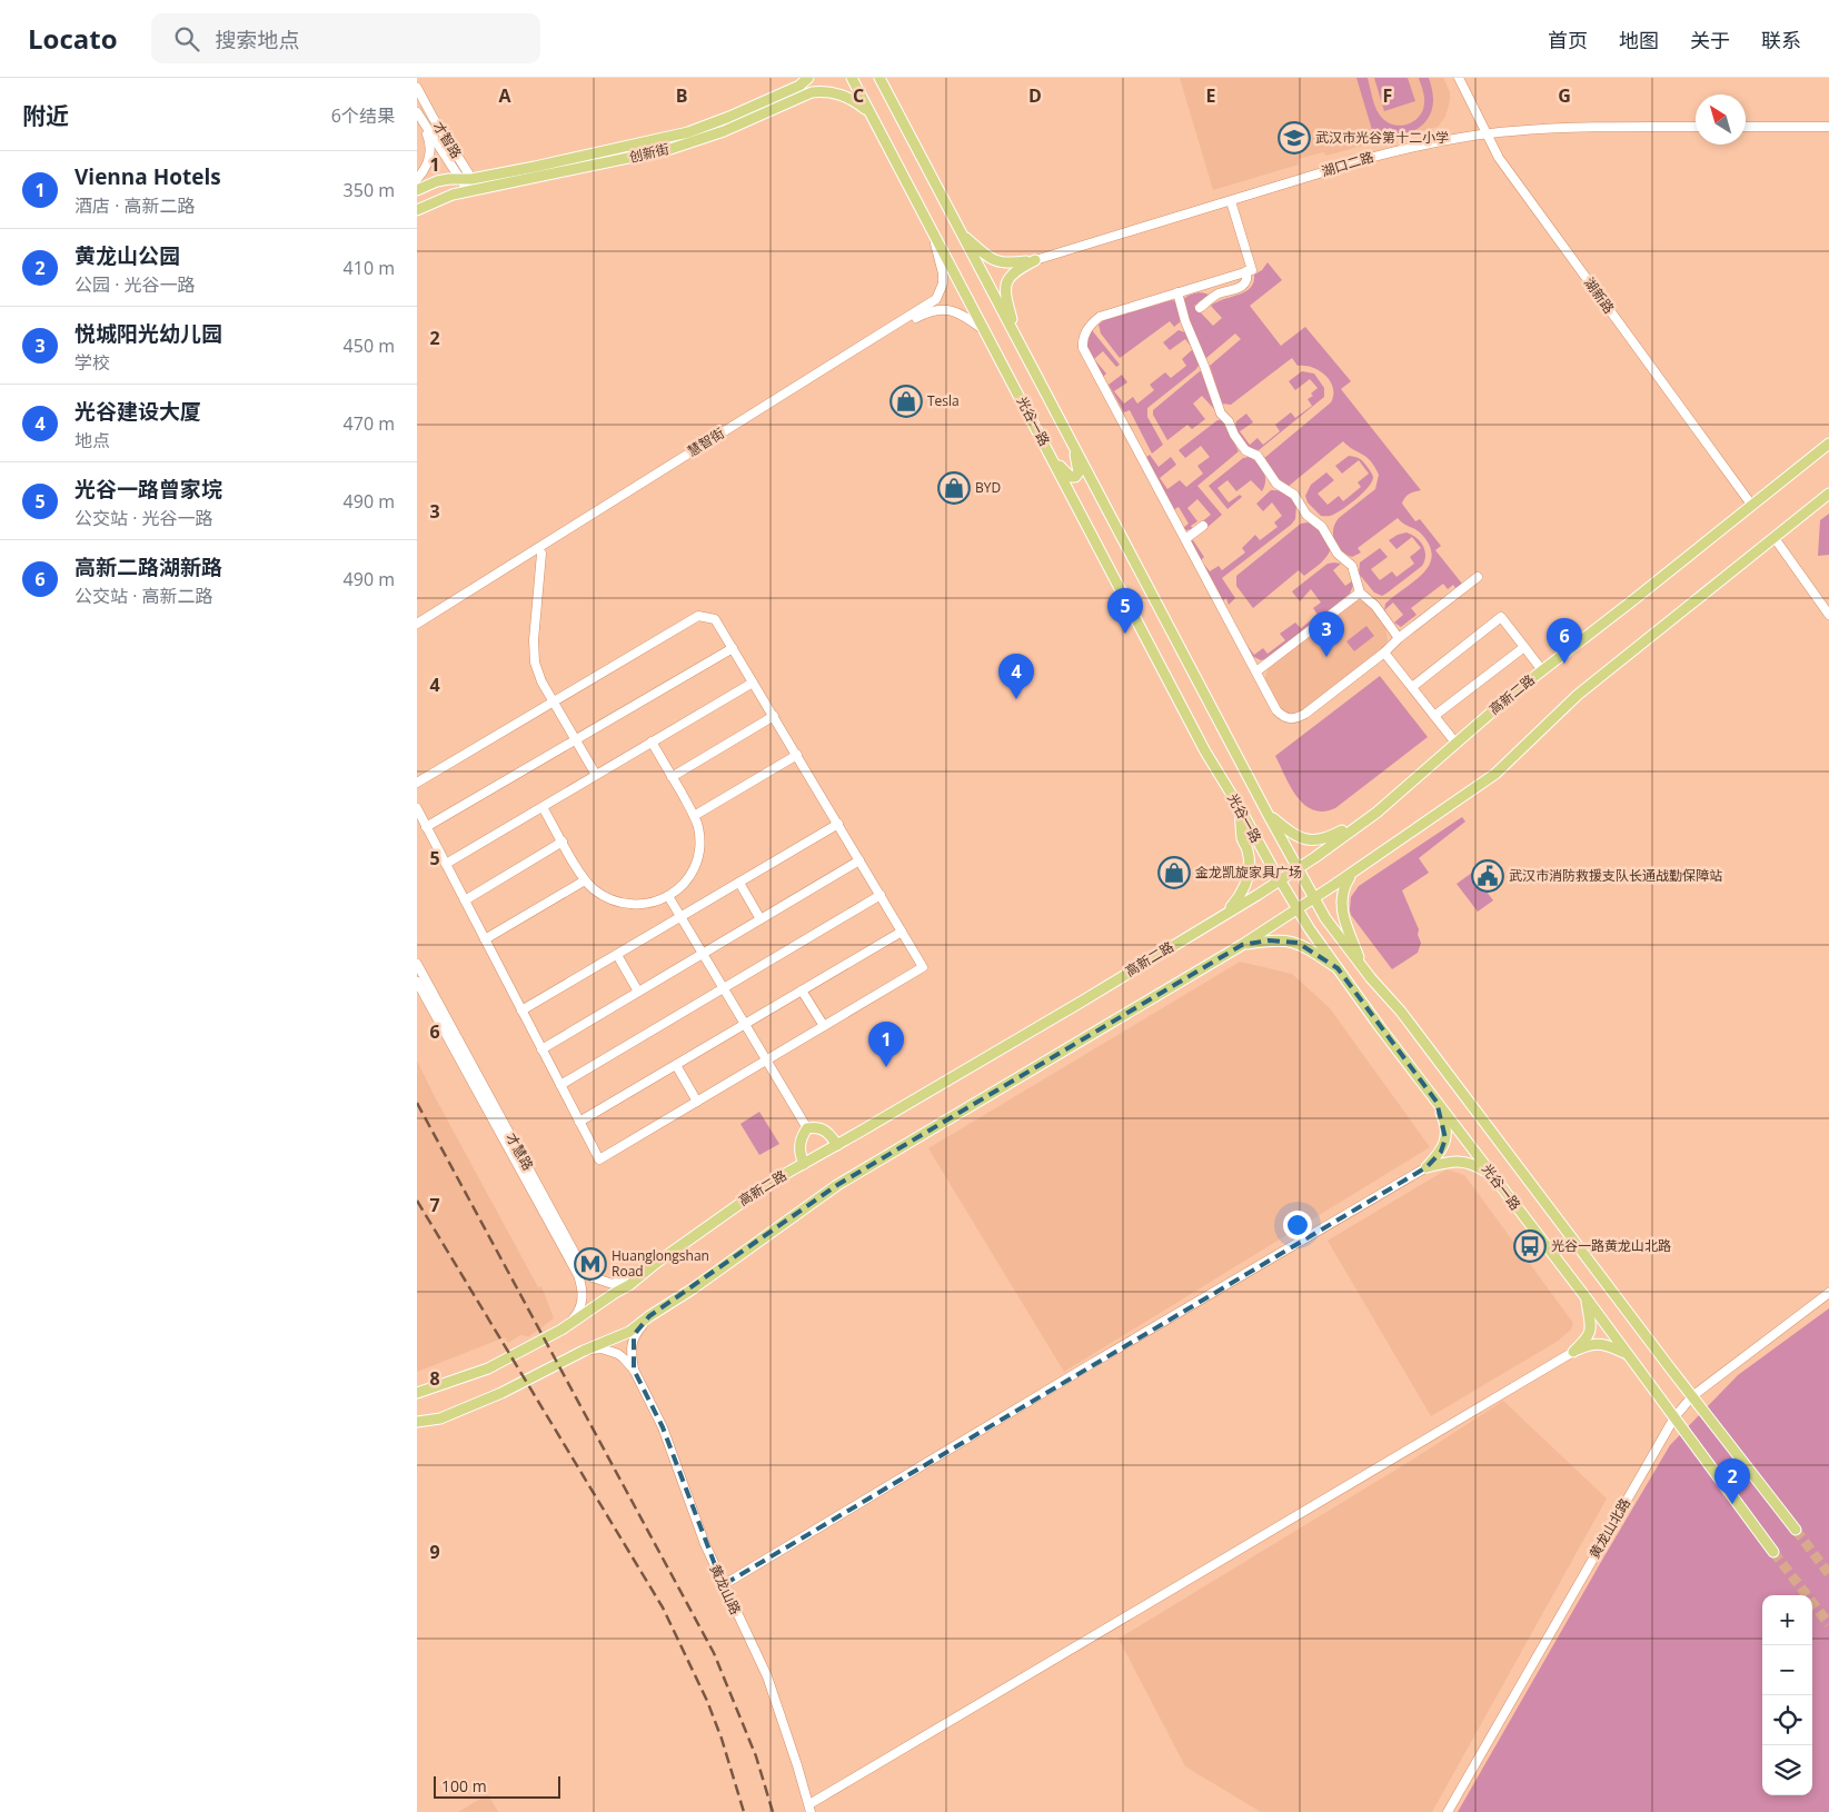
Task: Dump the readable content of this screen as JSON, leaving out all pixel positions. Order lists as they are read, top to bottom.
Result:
{
  "streets": {
    "main road": ["创新街", "光谷一路", "高新二路"],
    "street": [
      "才智路",
      "湖口二路",
      "湖新路",
      "慧智街",
      "才慧路",
      "黄龙山北路",
      "黄龙山路"
    ]
  },
  "crossings": [
    ["才智路", "创新街"],
    ["创新街", "光谷一路"],
    ["湖口二路", "湖新路"],
    ["湖新路", "高新二路"],
    ["光谷一路", "慧智街"],
    ["光谷一路", "高新二路"],
    ["光谷一路", "黄龙山北路"],
    ["高新二路", "才慧路"]
  ],
  "places": {
    "school or university": ["武汉市光谷第十二小学"],
    "shop": ["Tesla", "BYD", "金龙凯旋家具广场"],
    "public building": ["武汉市消防救援支队长通战勤保障站"],
    "bus stop": ["光谷一路黄龙山北路"],
    "metro station": ["Huanglongshan Road"]
  },
  "scale_bar": "100 m",
  "north": "top left",
  "page": {
    "header": "Locato",
    "search": "搜索地点",
    "nav": [
      "首页",
      "地图",
      "关于",
      "联系"
    ],
    "heading": ["附近", "6个结果"],
    "list": [
      {
        "mark": "1",
        "name": "Vienna Hotels",
        "note": "酒店 · 高新二路",
        "value": "350 m"
      },
      {
        "mark": "2",
        "name": "黄龙山公园",
        "note": "公园 · 光谷一路",
        "value": "410 m"
      },
      {
        "mark": "3",
        "name": "悦城阳光幼儿园",
        "note": "学校",
        "value": "450 m"
      },
      {
        "mark": "4",
        "name": "光谷建设大厦",
        "note": "地点",
        "value": "470 m"
      },
      {
        "mark": "5",
        "name": "光谷一路曾家垸",
        "note": "公交站 · 光谷一路",
        "value": "490 m"
      },
      {
        "mark": "6",
        "name": "高新二路湖新路",
        "note": "公交站 · 高新二路",
        "value": "490 m"
      }
    ],
    "pins": [
      "5",
      "3",
      "6",
      "4",
      "1",
      "2"
    ],
    "map_buttons": ["+", "−"],
    "scale": "100 m"
  },
  "grid": {
    "columns": [
      "A",
      "B",
      "C",
      "D",
      "E",
      "F",
      "G"
    ],
    "rows": [
      "1",
      "2",
      "3",
      "4",
      "5",
      "6",
      "7",
      "8",
      "9"
    ]
  }
}
